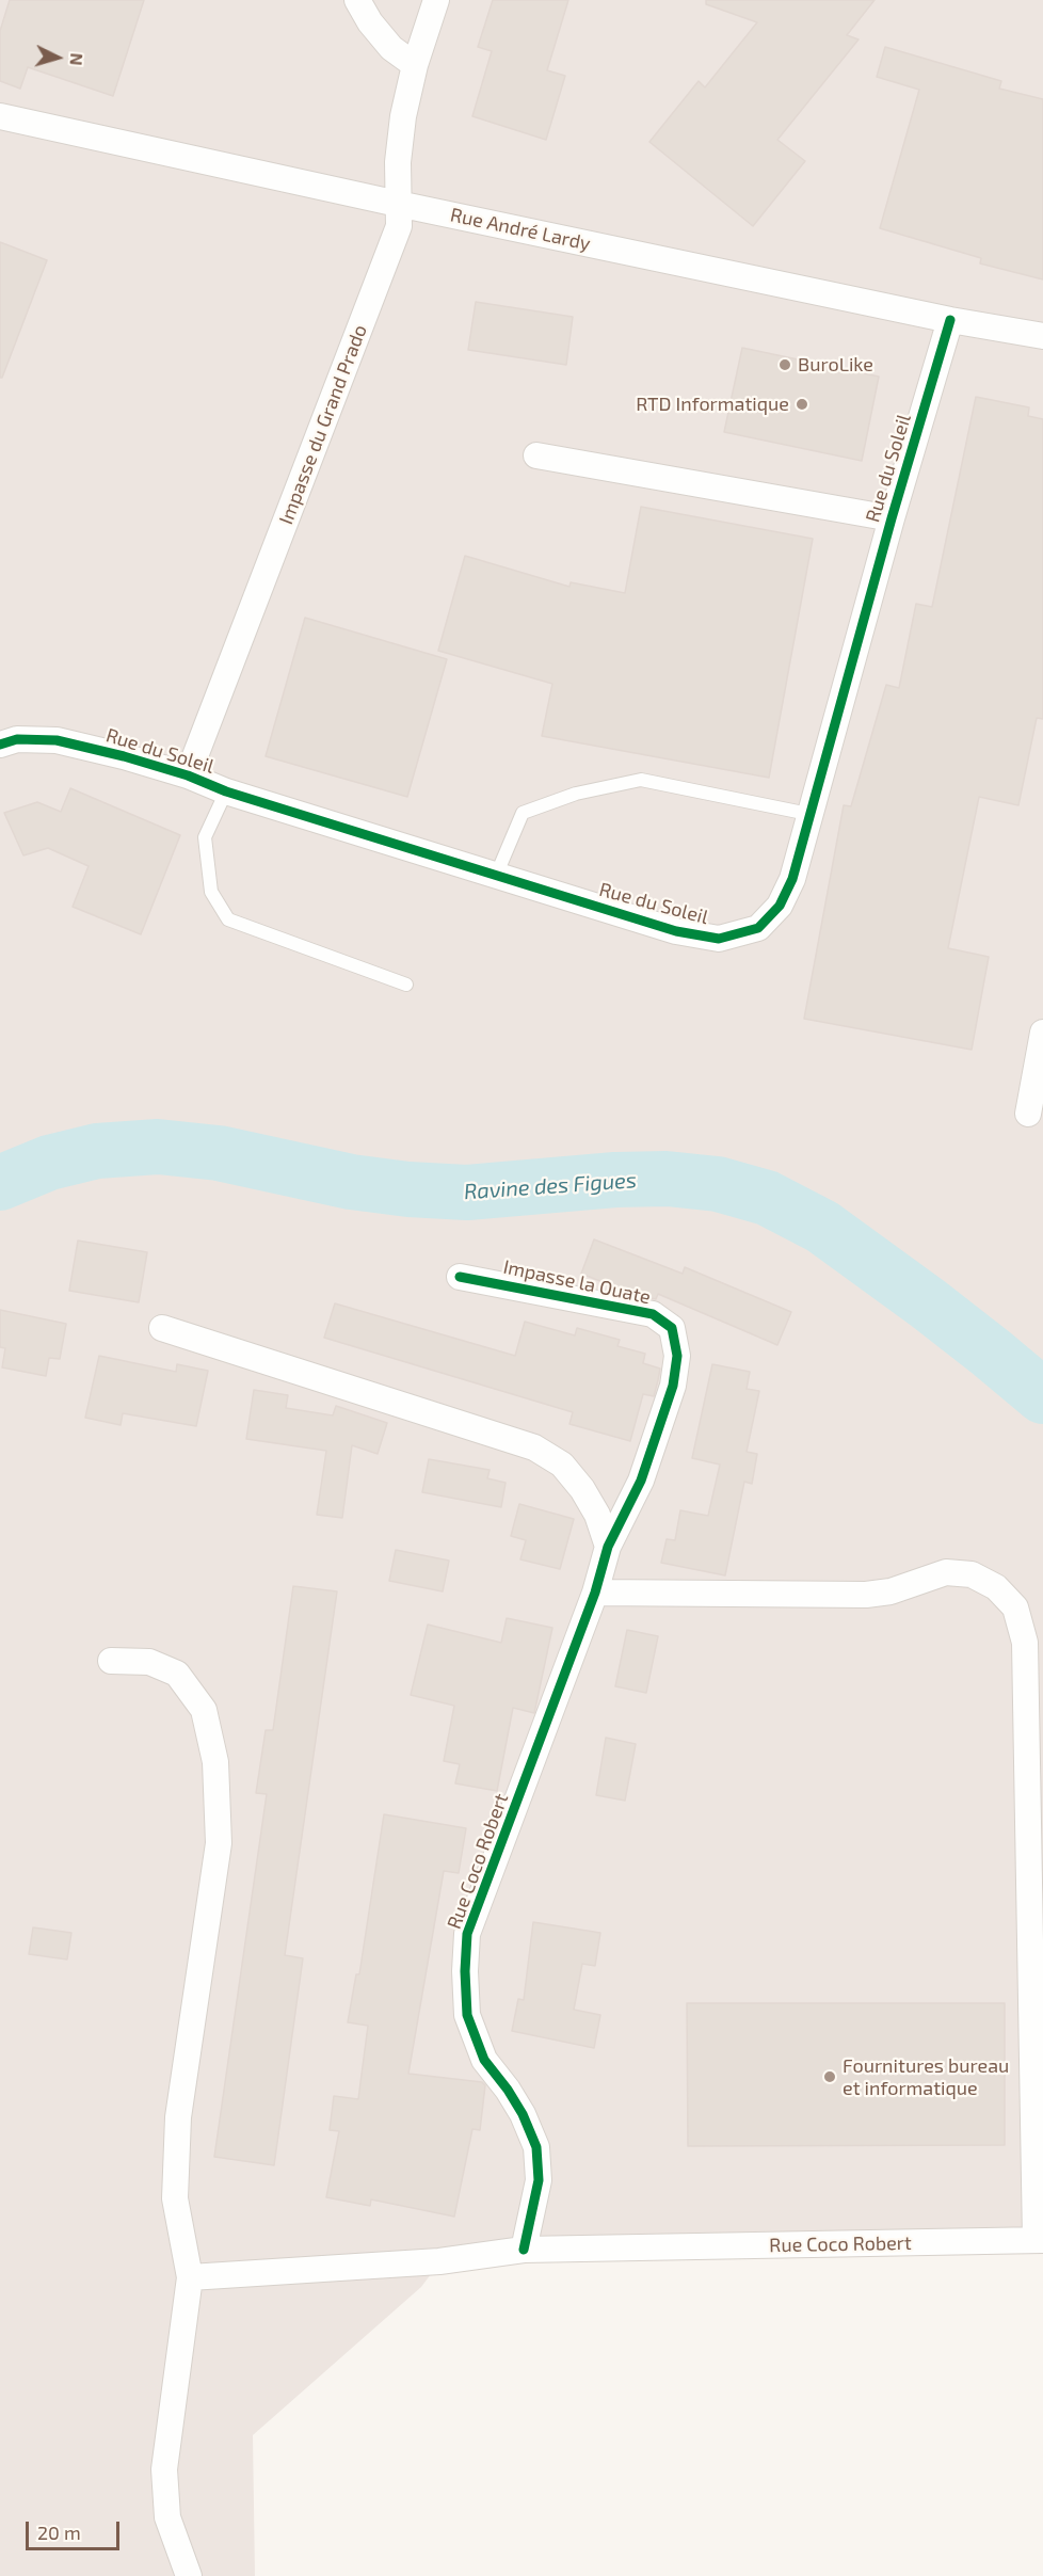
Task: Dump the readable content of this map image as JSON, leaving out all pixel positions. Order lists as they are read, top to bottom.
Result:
{
  "streets": {
    "street": [
      "Rue André Lardy",
      "Impasse du Grand Prado",
      "Rue du Soleil",
      "Impasse la Ouate",
      "Rue Coco Robert"
    ]
  },
  "crossings": [
    ["Rue André Lardy", "Impasse du Grand Prado"],
    ["Rue André Lardy", "Rue du Soleil"],
    ["Impasse du Grand Prado", "Rue du Soleil"],
    ["Impasse la Ouate", "Rue Coco Robert"]
  ],
  "water": ["Ravine des Figues"],
  "places": ["BuroLike", "RTD Informatique", "Fournitures bureau et informatique"],
  "scale_bar": "20 m",
  "north": "right"
}
